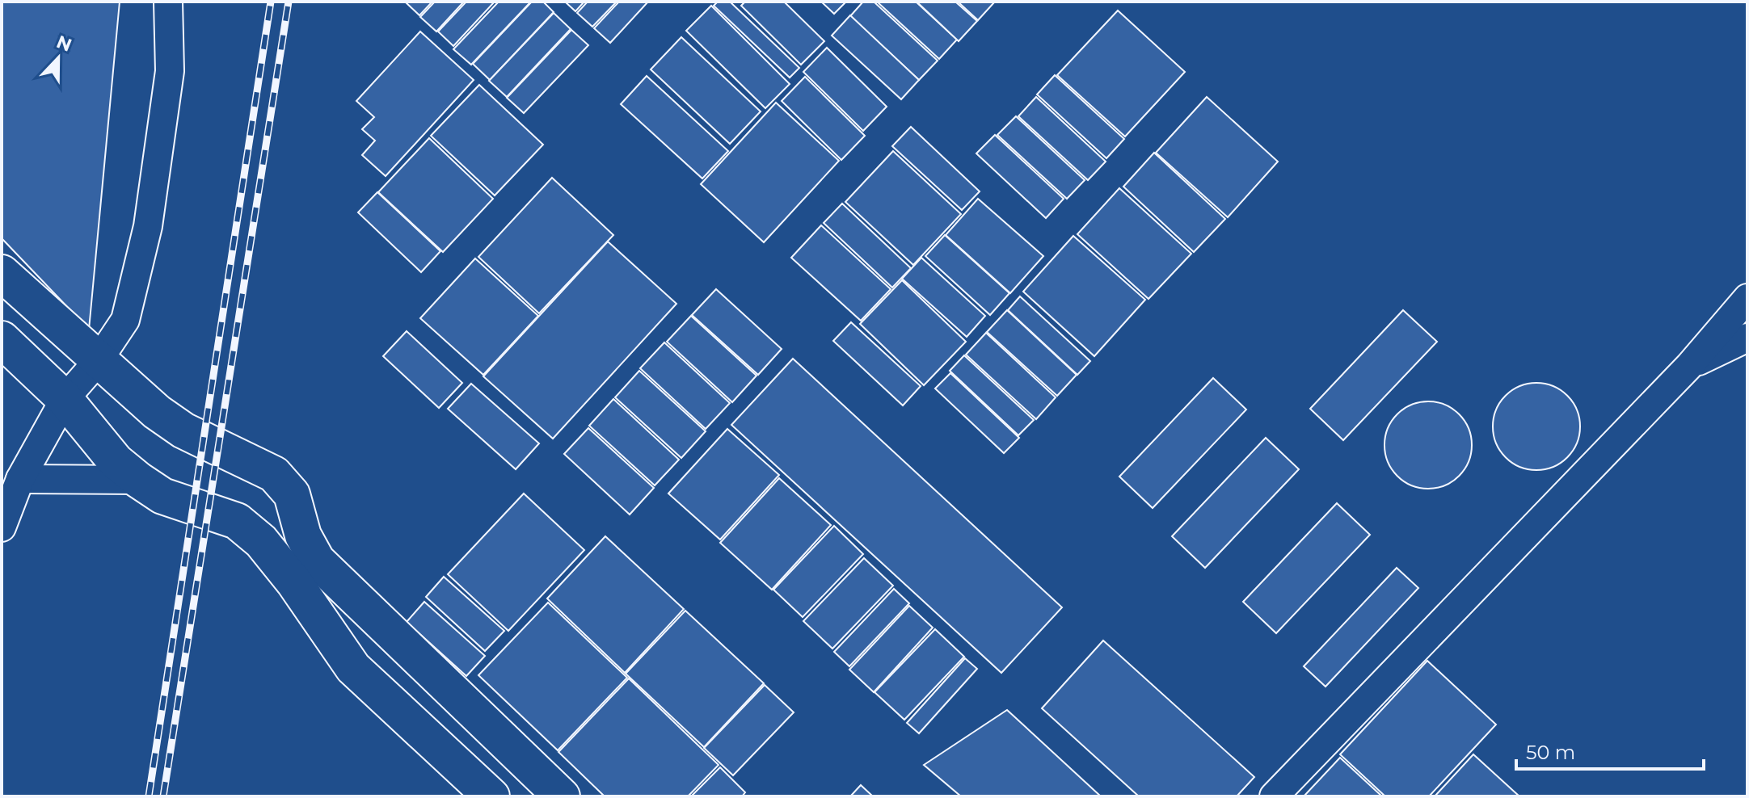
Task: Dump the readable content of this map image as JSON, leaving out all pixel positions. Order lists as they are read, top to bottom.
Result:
{
  "scale_bar": "50 m",
  "north": "top"
}
